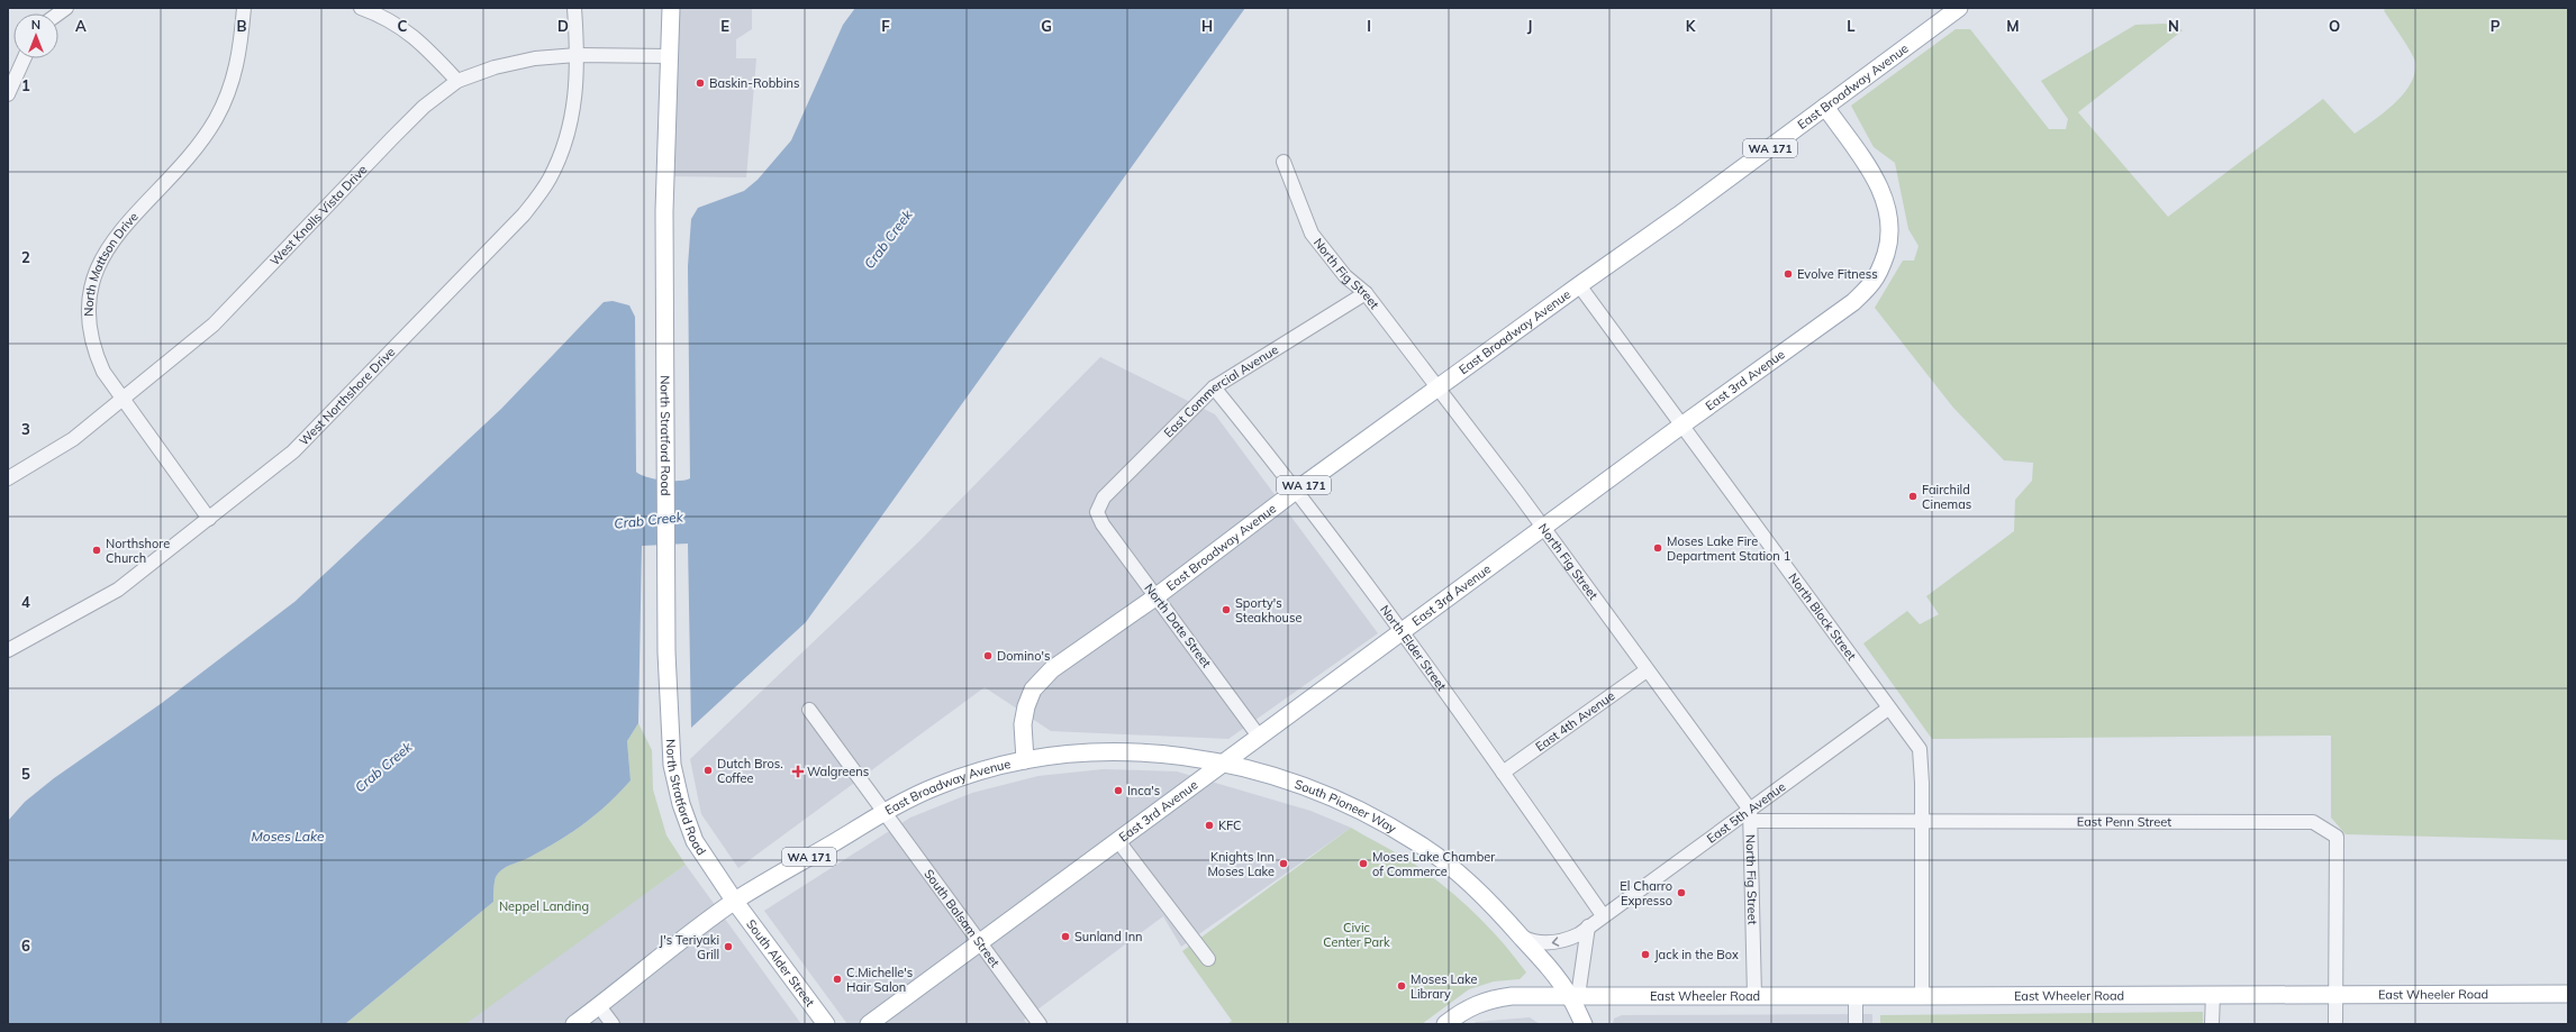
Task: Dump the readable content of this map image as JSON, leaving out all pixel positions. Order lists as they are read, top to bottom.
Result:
{
  "streets": {
    "main road": [
      "East Broadway Avenue",
      "WA 171",
      "East 3rd Avenue",
      "North Stratford Road",
      "South Pioneer Way",
      "South Alder Street",
      "East Wheeler Road"
    ],
    "street": [
      "West Knolls Vista Drive",
      "North Mattson Drive",
      "North Fig Street",
      "East Commercial Avenue",
      "West Northshore Drive",
      "North Block Street",
      "North Date Street",
      "North Elder Street",
      "East 4th Avenue",
      "East 5th Avenue",
      "East Penn Street",
      "South Balsam Street"
    ]
  },
  "crossings": [
    ["East Broadway Avenue", "WA 171"],
    ["East Broadway Avenue", "North Fig Street"],
    ["East Broadway Avenue", "East 3rd Avenue"],
    ["East Broadway Avenue", "North Stratford Road"],
    ["East Broadway Avenue", "North Block Street"],
    ["East Broadway Avenue", "North Date Street"],
    ["East Broadway Avenue", "North Elder Street"],
    ["East Broadway Avenue", "South Pioneer Way"],
    ["East Broadway Avenue", "South Balsam Street"],
    ["East Broadway Avenue", "South Alder Street"],
    ["West Knolls Vista Drive", "North Mattson Drive"],
    ["West Knolls Vista Drive", "West Northshore Drive"],
    ["West Knolls Vista Drive", "North Stratford Road"],
    ["North Mattson Drive", "West Northshore Drive"],
    ["North Fig Street", "East 3rd Avenue"],
    ["North Fig Street", "East Commercial Avenue"],
    ["North Fig Street", "East 4th Avenue"],
    ["North Fig Street", "East 5th Avenue"],
    ["North Fig Street", "East Penn Street"],
    ["North Fig Street", "East Wheeler Road"],
    ["East 3rd Avenue", "North Block Street"],
    ["East 3rd Avenue", "North Date Street"],
    ["East 3rd Avenue", "North Elder Street"],
    ["East 3rd Avenue", "South Pioneer Way"],
    ["East 3rd Avenue", "South Balsam Street"],
    ["East Commercial Avenue", "North Date Street"],
    ["East Commercial Avenue", "North Elder Street"],
    ["North Stratford Road", "South Alder Street"],
    ["North Block Street", "East 5th Avenue"],
    ["North Block Street", "East Penn Street"],
    ["North Block Street", "East Wheeler Road"],
    ["North Elder Street", "East 4th Avenue"],
    ["North Elder Street", "East 5th Avenue"],
    ["South Pioneer Way", "East 5th Avenue"],
    ["South Pioneer Way", "East Wheeler Road"],
    ["East 5th Avenue", "East Penn Street"],
    ["East Penn Street", "East Wheeler Road"]
  ],
  "water": ["Crab Creek", "Moses Lake"],
  "parks": ["Neppel Landing", "Civic Center Park"],
  "places": {
    "other": [
      "Baskin-Robbins",
      "Evolve Fitness",
      "Fairchild Cinemas",
      "Moses Lake Fire Department Station 1",
      "Northshore Church",
      "Sporty's Steakhouse",
      "Domino's",
      "Dutch Bros. Coffee",
      "Inca's",
      "KFC",
      "Knights Inn Moses Lake",
      "Moses Lake Chamber of Commerce",
      "El Charro Expresso",
      "Sunland Inn",
      "J's Teriyaki Grill",
      "Jack in the Box",
      "C.Michelle's Hair Salon",
      "Moses Lake Library"
    ],
    "health": ["Walgreens"]
  },
  "north": "top",
  "grid": {
    "columns": [
      "A",
      "B",
      "C",
      "D",
      "E",
      "F",
      "G",
      "H",
      "I",
      "J",
      "K",
      "L",
      "M",
      "N",
      "O",
      "P"
    ],
    "rows": [
      "1",
      "2",
      "3",
      "4",
      "5",
      "6"
    ]
  }
}
